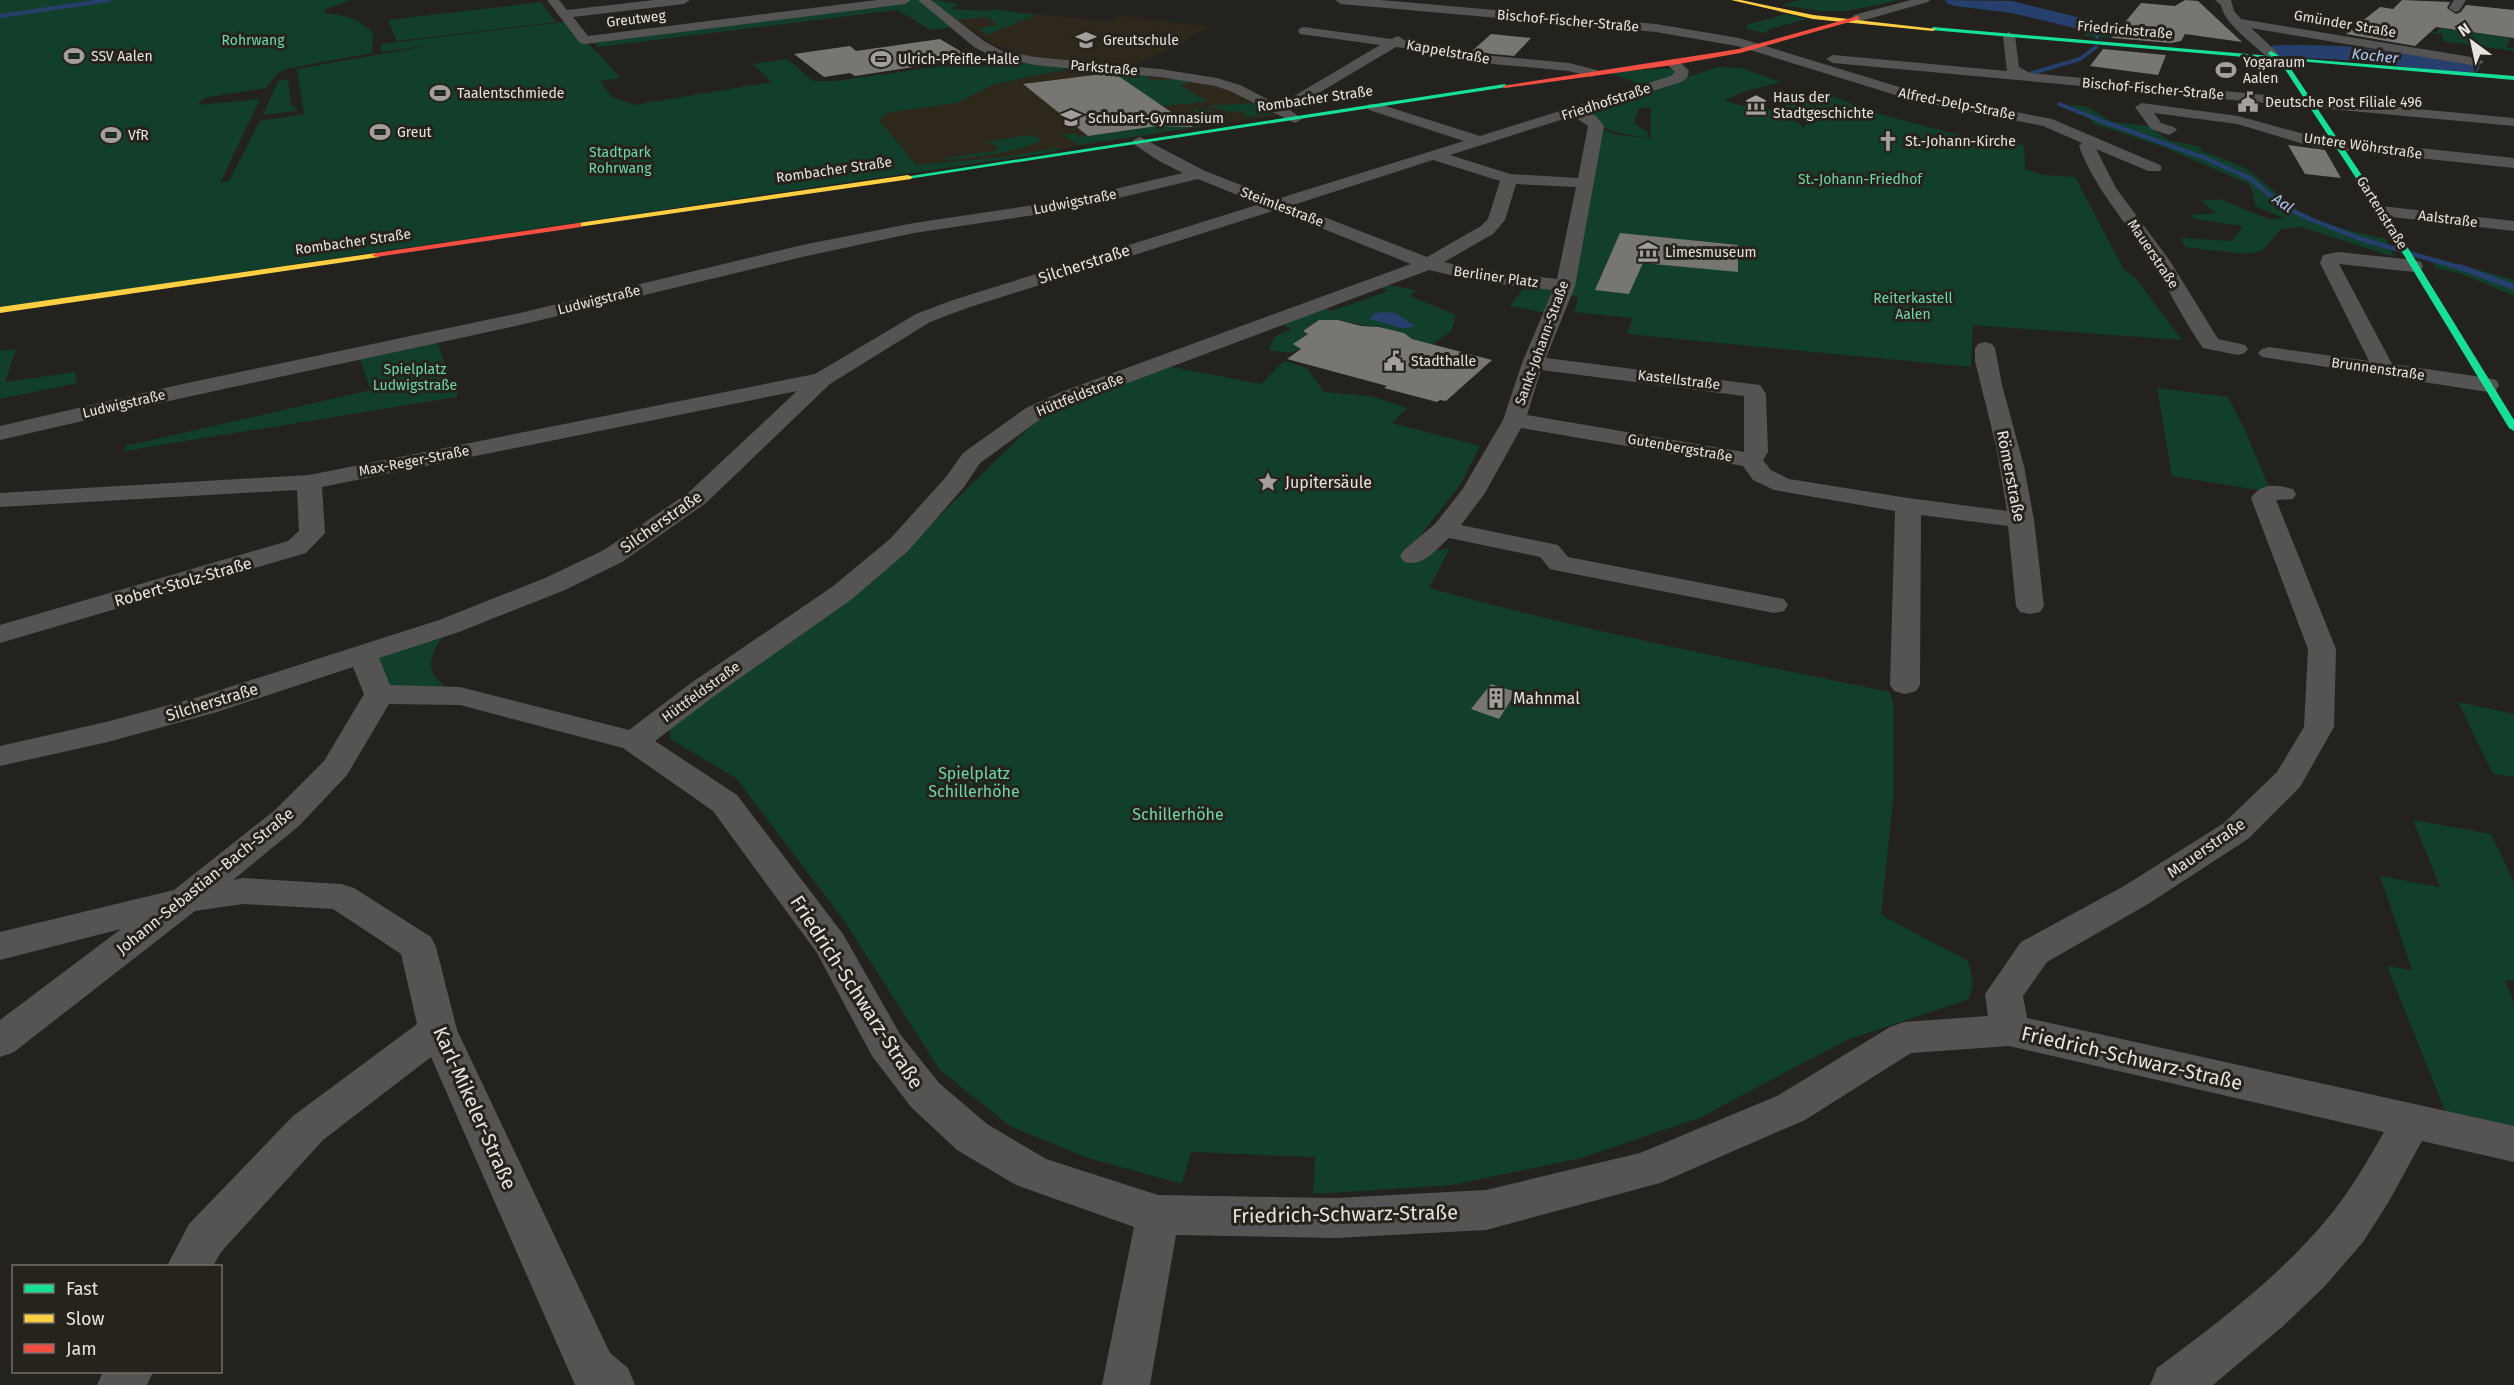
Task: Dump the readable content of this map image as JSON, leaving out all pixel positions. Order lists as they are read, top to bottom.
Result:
{
  "streets": {
    "main road": ["Friedrichstraße", "Rombacher Straße", "Gartenstraße"],
    "street": [
      "Greutweg",
      "Bischof-Fischer-Straße",
      "Gmünder Straße",
      "Kappelstraße",
      "Parkstraße",
      "Friedhofstraße",
      "Alfred-Delp-Straße",
      "Untere Wöhrstraße",
      "Ludwigstraße",
      "Steimlestraße",
      "Aalstraße",
      "Mauerstraße",
      "Silcherstraße",
      "Berliner Platz",
      "Sankt-Johann-Straße",
      "Brunnenstraße",
      "Kastellstraße",
      "Hüttfeldstraße",
      "Gutenbergstraße",
      "Max-Reger-Straße",
      "Römerstraße",
      "Robert-Stolz-Straße",
      "Johann-Sebastian-Bach-Straße",
      "Friedrich-Schwarz-Straße",
      "Karl-Mikeler-Straße"
    ]
  },
  "crossings": [
    ["Bischof-Fischer-Straße", "Alfred-Delp-Straße"],
    ["Bischof-Fischer-Straße", "Gartenstraße"],
    ["Gmünder Straße", "Gartenstraße"],
    ["Friedrichstraße", "Gartenstraße"],
    ["Kappelstraße", "Rombacher Straße"],
    ["Parkstraße", "Rombacher Straße"],
    ["Rombacher Straße", "Friedhofstraße"],
    ["Rombacher Straße", "Steimlestraße"],
    ["Friedhofstraße", "Steimlestraße"],
    ["Friedhofstraße", "Silcherstraße"],
    ["Friedhofstraße", "Sankt-Johann-Straße"],
    ["Alfred-Delp-Straße", "Mauerstraße"],
    ["Untere Wöhrstraße", "Gartenstraße"],
    ["Ludwigstraße", "Steimlestraße"],
    ["Steimlestraße", "Silcherstraße"],
    ["Steimlestraße", "Berliner Platz"],
    ["Steimlestraße", "Hüttfeldstraße"],
    ["Gartenstraße", "Aalstraße"],
    ["Gartenstraße", "Brunnenstraße"],
    ["Mauerstraße", "Friedrich-Schwarz-Straße"],
    ["Silcherstraße", "Max-Reger-Straße"],
    ["Berliner Platz", "Sankt-Johann-Straße"],
    ["Berliner Platz", "Hüttfeldstraße"],
    ["Sankt-Johann-Straße", "Kastellstraße"],
    ["Sankt-Johann-Straße", "Gutenbergstraße"],
    ["Kastellstraße", "Gutenbergstraße"],
    ["Hüttfeldstraße", "Friedrich-Schwarz-Straße"],
    ["Gutenbergstraße", "Römerstraße"],
    ["Max-Reger-Straße", "Robert-Stolz-Straße"],
    ["Johann-Sebastian-Bach-Straße", "Friedrich-Schwarz-Straße"],
    ["Johann-Sebastian-Bach-Straße", "Karl-Mikeler-Straße"]
  ],
  "water": ["Kocher", "Aal"],
  "parks": [
    "Rohrwang",
    "Stadtpark Rohrwang",
    "St.-Johann-Friedhof",
    "Reiterkastell Aalen",
    "Spielplatz Ludwigstraße",
    "Spielplatz Schillerhöhe",
    "Schillerhöhe"
  ],
  "places": {
    "school or university": ["Greutschule", "Schubart-Gymnasium"],
    "sports": [
      "SSV Aalen",
      "Ulrich-Pfeifle-Halle",
      "Yogaraum Aalen",
      "Taalentschmiede",
      "Greut",
      "VfR"
    ],
    "public building": ["Deutsche Post Filiale 496", "Stadthalle"],
    "museum": ["Haus der Stadtgeschichte", "Limesmuseum"],
    "church": ["St.-Johann-Kirche"],
    "place": ["Jupitersäule"],
    "building": ["Mahnmal"]
  },
  "legend": ["Fast", "Slow", "Jam"],
  "north": "top left"
}
